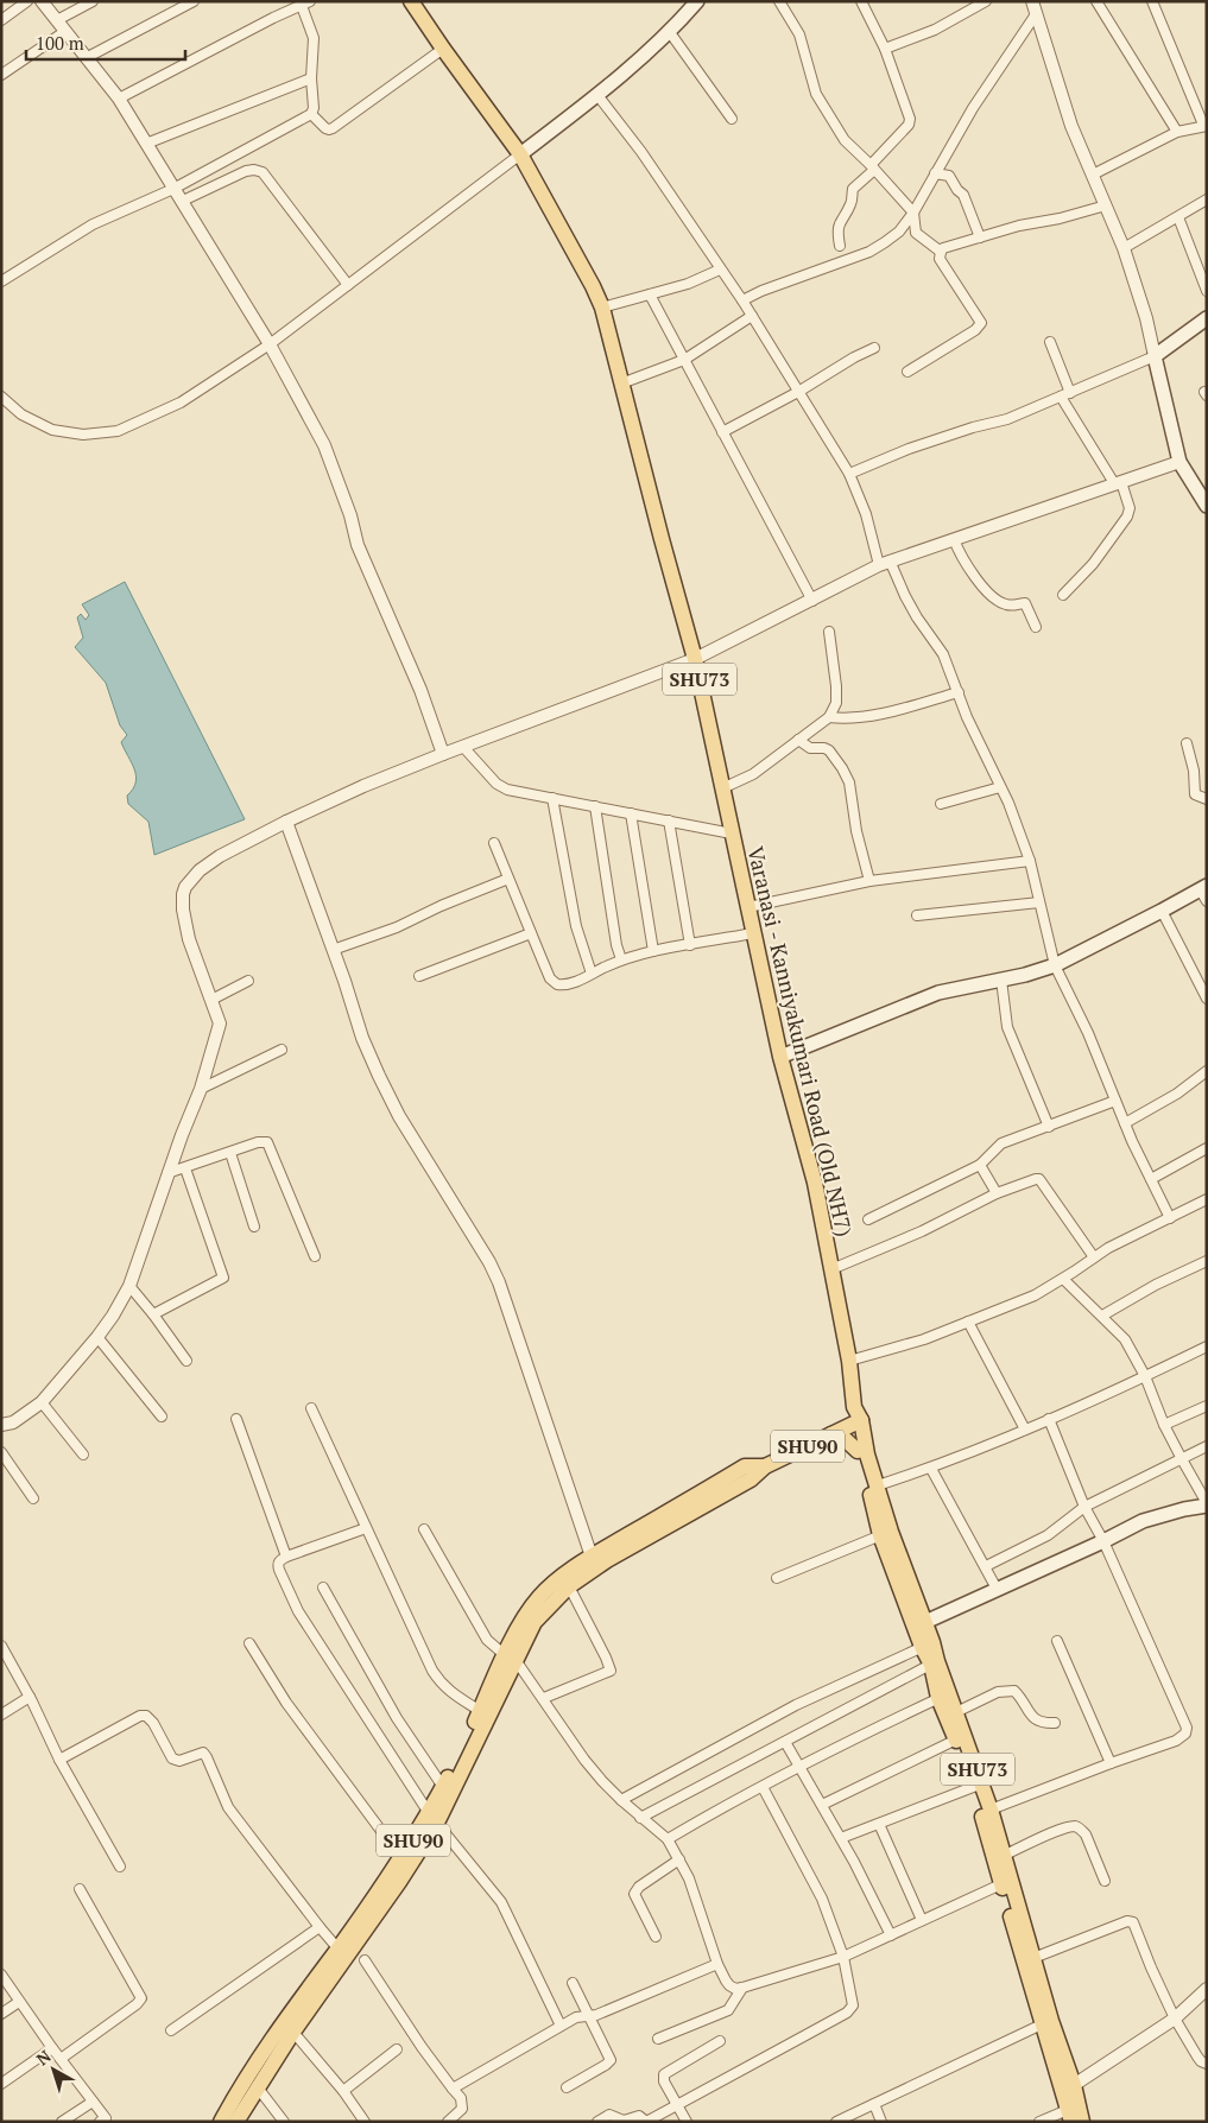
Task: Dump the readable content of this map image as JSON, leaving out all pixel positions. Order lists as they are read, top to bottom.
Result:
{
  "streets": {
    "main road": ["SHU73", "Varanasi - Kanniyakumari Road (Old NH7)", "SHU90"]
  },
  "crossings": [
    ["Varanasi - Kanniyakumari Road (Old NH7)", "SHU90"]
  ],
  "scale_bar": "100 m",
  "north": "top left"
}
